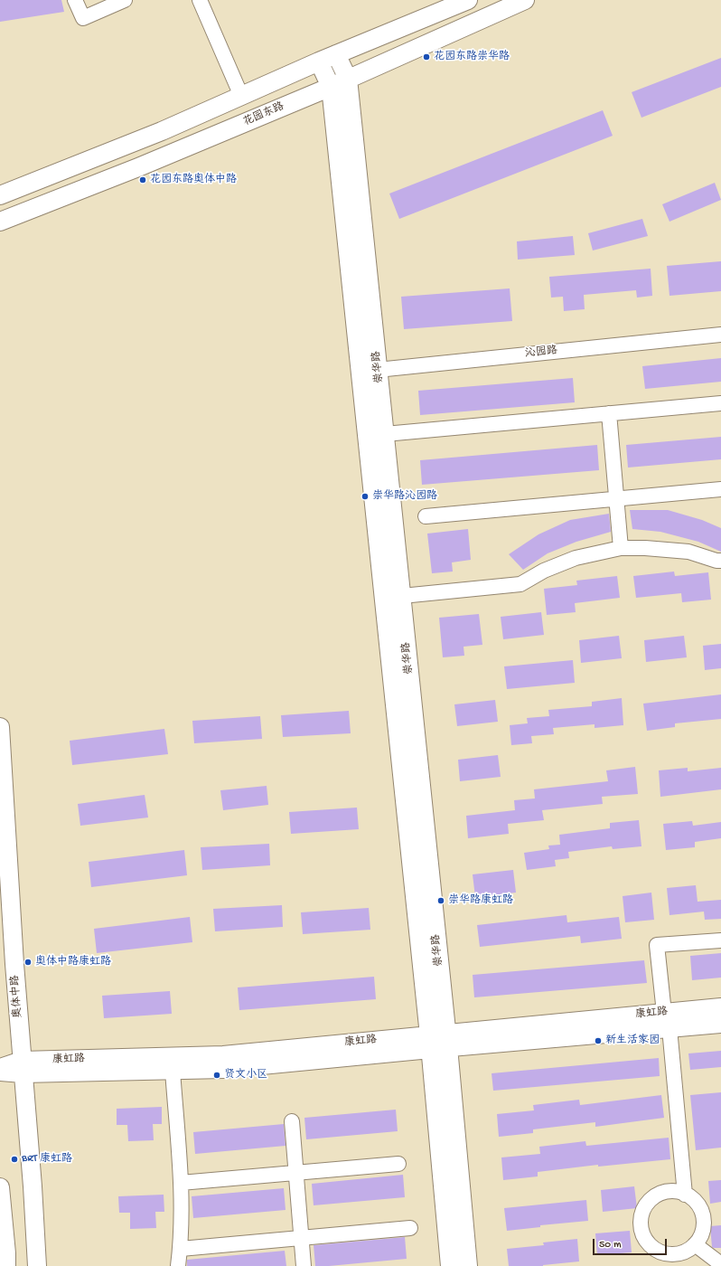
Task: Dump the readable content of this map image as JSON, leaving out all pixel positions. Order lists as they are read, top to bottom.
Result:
{
  "streets": {
    "main road": [
      "花园东路",
      "崇华路",
      "奥体中路",
      "康虹路"
    ],
    "street": ["沁园路"]
  },
  "crossings": [
    ["花园东路", "崇华路"],
    ["沁园路", "崇华路"],
    ["崇华路", "康虹路"],
    ["奥体中路", "康虹路"]
  ],
  "places": [
    "花园东路崇华路",
    "花园东路奥体中路",
    "崇华路沁园路",
    "崇华路康虹路",
    "奥体中路康虹路",
    "新生活家园",
    "贤文小区",
    "BRT 康虹路"
  ],
  "scale_bar": "50 m"
}
